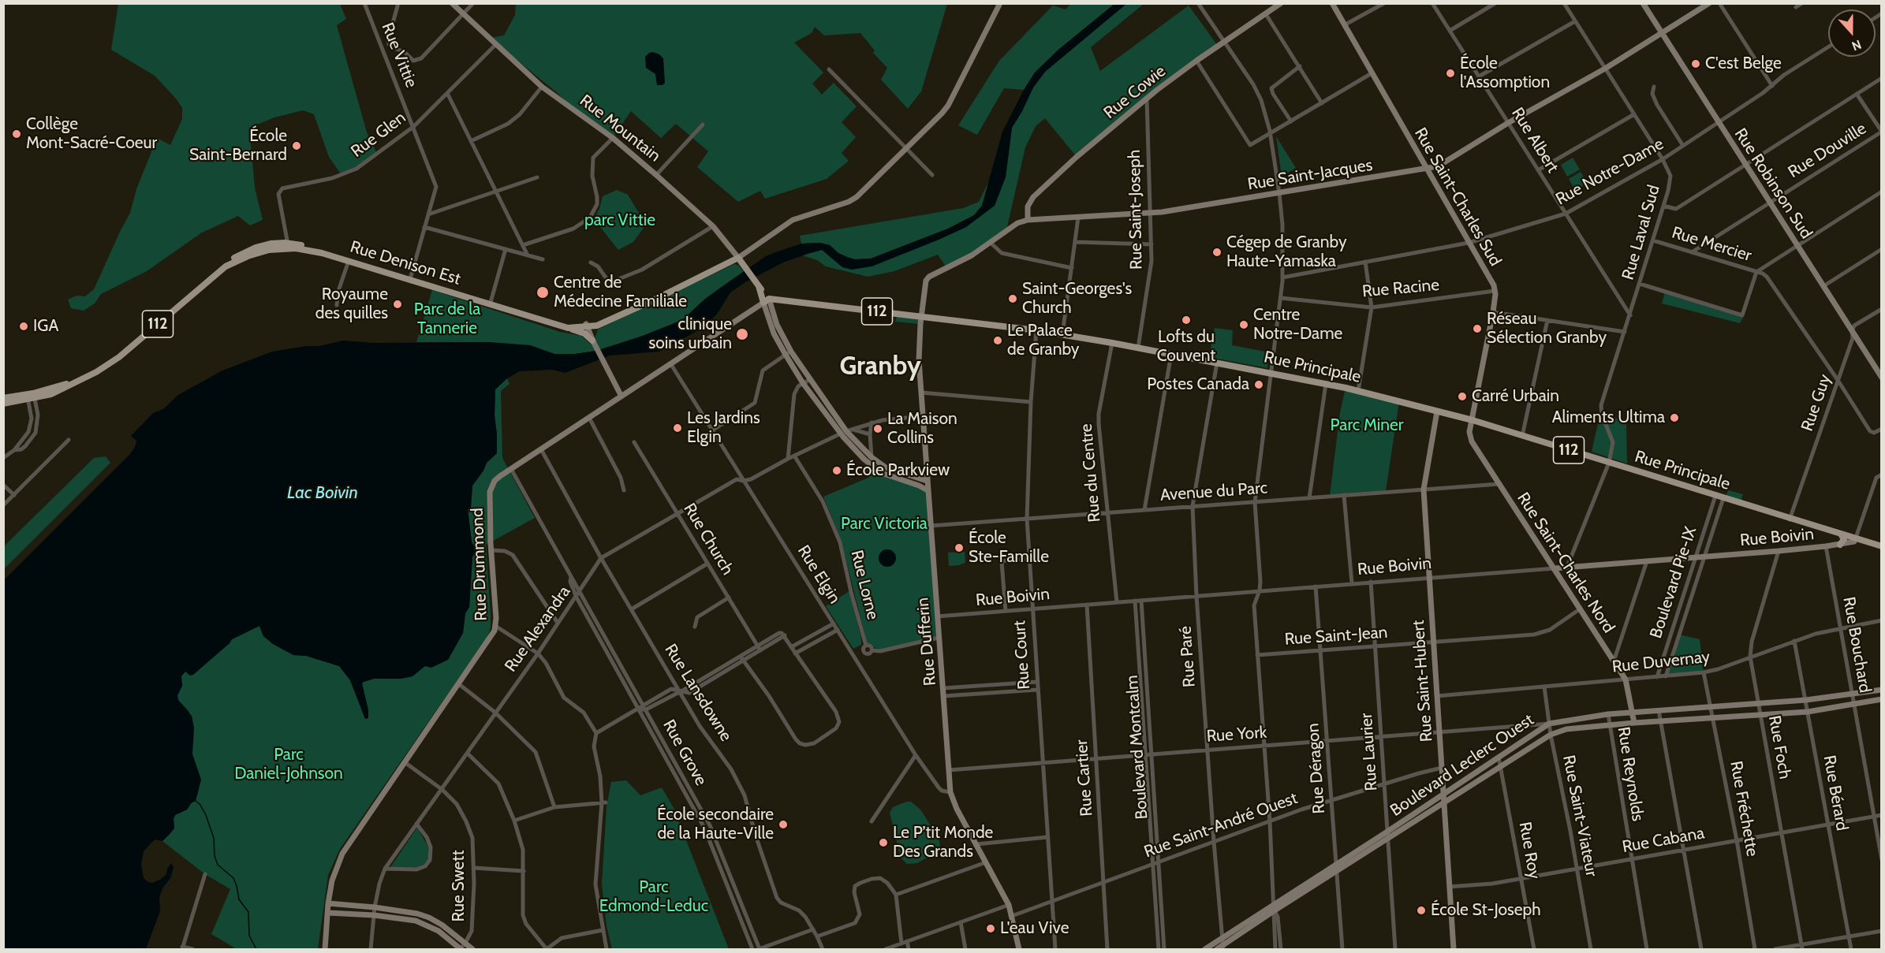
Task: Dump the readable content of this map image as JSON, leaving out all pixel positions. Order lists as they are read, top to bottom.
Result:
{
  "streets": {
    "main road": [
      "Rue Mountain",
      "Rue Denison Est",
      "112",
      "Rue Principale"
    ],
    "street": [
      "Rue Vittie",
      "Rue Cowie",
      "Rue Glen",
      "Rue Albert",
      "Rue Douville",
      "Rue Notre-Dame",
      "Rue Saint-Jacques",
      "Rue Robinson Sud",
      "Rue Saint-Charles Sud",
      "Rue Saint-Joseph",
      "Rue Laval Sud",
      "Rue Mercier",
      "Rue Racine",
      "Rue Guy",
      "Rue du Centre",
      "Avenue du Parc",
      "Rue Boivin",
      "Rue Church",
      "Rue Saint-Charles Nord",
      "Rue Drummond",
      "Rue Elgin",
      "Boulevard Pie-IX",
      "Rue Lorne",
      "Rue Alexandra",
      "Rue Saint-Jean",
      "Rue Dufferin",
      "Rue Bouchard",
      "Rue Court",
      "Rue Paré",
      "Rue Duvernay",
      "Rue Saint-Hubert",
      "Rue Lansdowne",
      "Rue York",
      "Boulevard Montcalm",
      "Rue Foch",
      "Rue Laurier",
      "Rue Grove",
      "Boulevard Leclerc Ouest",
      "Rue Déragon",
      "Rue Reynolds",
      "Rue Cartier",
      "Rue Bérard",
      "Rue Fréchette",
      "Rue Saint-Viateur",
      "Rue Saint-André Ouest",
      "Rue Cabana",
      "Rue Roy",
      "Rue Swett"
    ]
  },
  "crossings": [
    ["Rue Vittie", "Rue Glen"],
    ["Rue Vittie", "Rue Denison Est"],
    ["Rue Cowie", "Rue Saint-Jacques"],
    ["Rue Cowie", "Rue Saint-Joseph"],
    ["Rue Mountain", "Rue Glen"],
    ["Rue Mountain", "Rue Denison Est"],
    ["Rue Mountain", "Rue Principale"],
    ["Rue Mountain", "Rue Drummond"],
    ["Rue Glen", "Rue Denison Est"],
    ["Rue Glen", "112"],
    ["Rue Albert", "Rue Notre-Dame"],
    ["Rue Albert", "Rue Saint-Jacques"],
    ["Rue Albert", "Rue Laval Sud"],
    ["Rue Douville", "Rue Robinson Sud"],
    ["Rue Douville", "Rue Mercier"],
    ["Rue Notre-Dame", "Rue Robinson Sud"],
    ["Rue Notre-Dame", "Rue Saint-Charles Sud"],
    ["Rue Notre-Dame", "Rue Laval Sud"],
    ["Rue Saint-Jacques", "Rue Robinson Sud"],
    ["Rue Saint-Jacques", "Rue Saint-Charles Sud"],
    ["Rue Saint-Jacques", "Rue Saint-Joseph"],
    ["Rue Saint-Jacques", "Rue Laval Sud"],
    ["Rue Saint-Jacques", "Rue Principale"],
    ["Rue Saint-Jacques", "Rue Dufferin"],
    ["Rue Robinson Sud", "Rue Mercier"],
    ["Rue Robinson Sud", "Rue Guy"],
    ["Rue Saint-Charles Sud", "Rue Racine"],
    ["Rue Saint-Charles Sud", "Rue Principale"],
    ["Rue Saint-Charles Sud", "Rue Saint-Charles Nord"],
    ["Rue Saint-Joseph", "Rue Principale"],
    ["Rue Laval Sud", "Rue Mercier"],
    ["Rue Laval Sud", "Rue Principale"],
    ["Rue Laval Sud", "Rue Boivin"],
    ["Rue Denison Est", "112"],
    ["Rue Principale", "Rue Guy"],
    ["Rue Principale", "Rue du Centre"],
    ["Rue Principale", "Rue Boivin"],
    ["Rue Principale", "Rue Saint-Charles Nord"],
    ["Rue Principale", "Rue Drummond"],
    ["Rue Principale", "Boulevard Pie-IX"],
    ["Rue Principale", "Rue Dufferin"],
    ["Rue Principale", "Rue Court"],
    ["Rue Principale", "Rue Paré"],
    ["Rue Principale", "Rue Saint-Hubert"],
    ["Rue du Centre", "Avenue du Parc"],
    ["Rue du Centre", "Rue Boivin"],
    ["Avenue du Parc", "Rue Saint-Charles Nord"],
    ["Avenue du Parc", "Rue Dufferin"],
    ["Avenue du Parc", "Rue Court"],
    ["Avenue du Parc", "Rue Paré"],
    ["Avenue du Parc", "Rue Saint-Hubert"],
    ["Rue Boivin", "Rue Saint-Charles Nord"],
    ["Rue Boivin", "Boulevard Pie-IX"],
    ["Rue Boivin", "Rue Dufferin"],
    ["Rue Boivin", "Rue Bouchard"],
    ["Rue Boivin", "Rue Court"],
    ["Rue Boivin", "Rue Paré"],
    ["Rue Boivin", "Rue Saint-Hubert"],
    ["Rue Boivin", "Boulevard Montcalm"],
    ["Rue Boivin", "Rue Foch"],
    ["Rue Boivin", "Rue Laurier"],
    ["Rue Boivin", "Rue Déragon"],
    ["Rue Boivin", "Rue Cartier"],
    ["Rue Church", "Rue Alexandra"],
    ["Rue Saint-Charles Nord", "Rue Saint-Jean"],
    ["Rue Saint-Charles Nord", "Rue Duvernay"],
    ["Rue Saint-Charles Nord", "Boulevard Leclerc Ouest"],
    ["Rue Drummond", "Rue Elgin"],
    ["Rue Drummond", "Rue Lansdowne"],
    ["Rue Drummond", "Rue Grove"],
    ["Rue Drummond", "Rue Swett"],
    ["Rue Elgin", "Rue Alexandra"],
    ["Rue Elgin", "Rue Dufferin"],
    ["Boulevard Pie-IX", "Rue Duvernay"],
    ["Rue Lorne", "Rue Alexandra"],
    ["Rue Alexandra", "Rue Dufferin"],
    ["Rue Alexandra", "Rue Lansdowne"],
    ["Rue Alexandra", "Rue Grove"],
    ["Rue Alexandra", "Rue Swett"],
    ["Rue Saint-Jean", "Rue Saint-Hubert"],
    ["Rue Saint-Jean", "Rue Laurier"],
    ["Rue Saint-Jean", "Rue Déragon"],
    ["Rue Dufferin", "Rue York"],
    ["Rue Dufferin", "Rue Saint-André Ouest"],
    ["Rue Bouchard", "Rue Duvernay"],
    ["Rue Bouchard", "Boulevard Leclerc Ouest"],
    ["Rue Bouchard", "Rue Cabana"],
    ["Rue Court", "Rue York"],
    ["Rue Court", "Rue Saint-André Ouest"],
    ["Rue Paré", "Rue York"],
    ["Rue Paré", "Boulevard Leclerc Ouest"],
    ["Rue Paré", "Rue Saint-André Ouest"],
    ["Rue Duvernay", "Rue Saint-Hubert"],
    ["Rue Duvernay", "Rue Foch"],
    ["Rue Duvernay", "Rue Bérard"],
    ["Rue Duvernay", "Rue Fréchette"],
    ["Rue Duvernay", "Rue Saint-Viateur"],
    ["Rue Saint-Hubert", "Rue York"],
    ["Rue Saint-Hubert", "Boulevard Leclerc Ouest"],
    ["Rue Saint-Hubert", "Rue Saint-André Ouest"],
    ["Rue Saint-Hubert", "Rue Cabana"],
    ["Rue York", "Boulevard Montcalm"],
    ["Rue York", "Rue Laurier"],
    ["Rue York", "Boulevard Leclerc Ouest"],
    ["Rue York", "Rue Déragon"],
    ["Rue York", "Rue Cartier"],
    ["Rue York", "Rue Saint-Viateur"],
    ["Boulevard Montcalm", "Rue Saint-André Ouest"],
    ["Rue Foch", "Boulevard Leclerc Ouest"],
    ["Rue Foch", "Rue Cabana"],
    ["Rue Laurier", "Boulevard Leclerc Ouest"],
    ["Rue Laurier", "Rue Saint-André Ouest"],
    ["Boulevard Leclerc Ouest", "Rue Déragon"],
    ["Boulevard Leclerc Ouest", "Rue Reynolds"],
    ["Boulevard Leclerc Ouest", "Rue Bérard"],
    ["Boulevard Leclerc Ouest", "Rue Fréchette"],
    ["Boulevard Leclerc Ouest", "Rue Saint-Viateur"],
    ["Boulevard Leclerc Ouest", "Rue Roy"],
    ["Rue Déragon", "Rue Saint-André Ouest"],
    ["Rue Reynolds", "Rue Cabana"],
    ["Rue Cartier", "Rue Saint-André Ouest"],
    ["Rue Bérard", "Rue Cabana"],
    ["Rue Fréchette", "Rue Cabana"],
    ["Rue Saint-Viateur", "Rue Cabana"],
    ["Rue Cabana", "Rue Roy"]
  ],
  "districts": ["Granby"],
  "water": ["Lac Boivin"],
  "parks": [
    "parc Vittie",
    "Parc de la Tannerie",
    "Parc Miner",
    "Parc Victoria",
    "Parc Daniel-Johnson",
    "Parc Edmond-Leduc"
  ],
  "places": [
    "C'est Belge",
    "École l'Assomption",
    "Collège Mont-Sacré-Coeur",
    "École Saint-Bernard",
    "Cégep de Granby Haute-Yamaska",
    "Centre de Médecine Familiale",
    "Saint-Georges's Church",
    "Royaume des quilles",
    "Lofts du Couvent",
    "Centre Notre-Dame",
    "IGA",
    "Réseau Sélection Granby",
    "clinique soins urbain",
    "Le Palace de Granby",
    "Postes Canada",
    "Carré Urbain",
    "Aliments Ultima",
    "Les Jardins Elgin",
    "La Maison Collins",
    "École Parkview",
    "École Ste-Famille",
    "École secondaire de la Haute-Ville",
    "Le P’tit Monde Des Grands",
    "École St-Joseph",
    "L'eau Vive"
  ],
  "north": "bottom"
}
